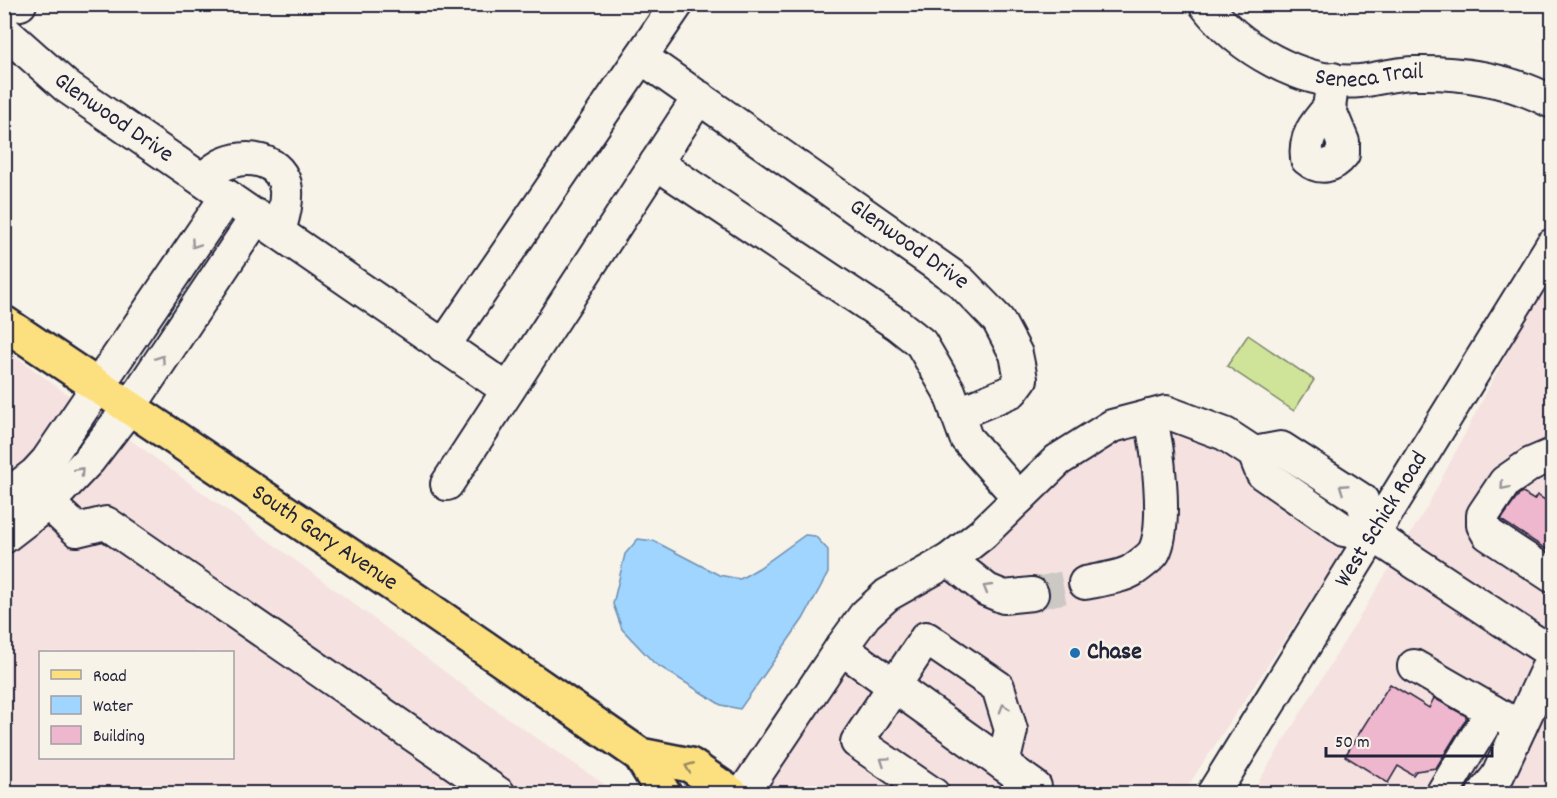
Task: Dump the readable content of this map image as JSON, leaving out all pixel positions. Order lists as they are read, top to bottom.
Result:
{
  "streets": {
    "main road": ["South Gary Avenue"],
    "street": ["Seneca Trail", "Glenwood Drive", "West Schick Road"]
  },
  "places": ["Chase"],
  "legend": ["Road", "Water", "Building"],
  "scale_bar": "50 m"
}
